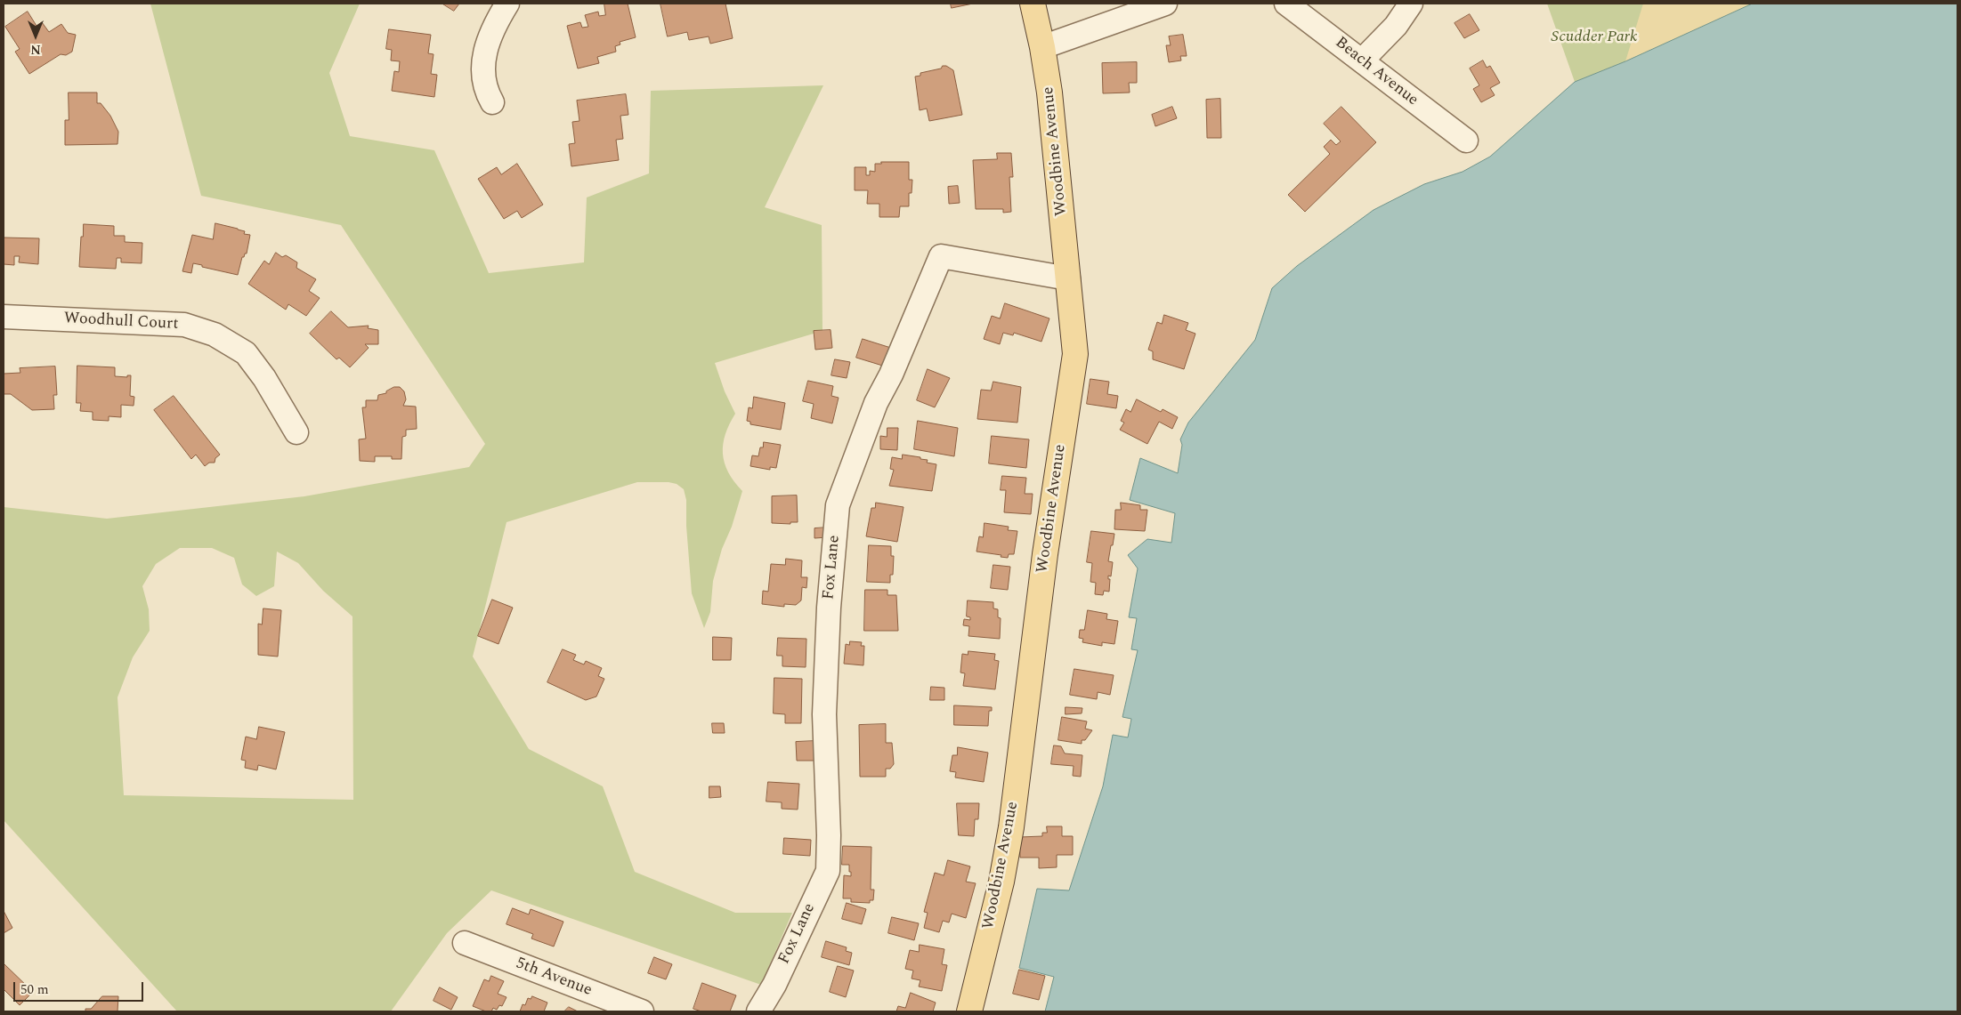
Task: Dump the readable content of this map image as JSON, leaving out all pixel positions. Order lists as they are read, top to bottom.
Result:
{
  "streets": {
    "main road": ["Woodbine Avenue"],
    "street": [
      "Beach Avenue",
      "Woodhull Court",
      "Fox Lane",
      "5th Avenue"
    ]
  },
  "crossings": [
    ["Woodbine Avenue", "Fox Lane"]
  ],
  "parks": ["Scudder Park"],
  "scale_bar": "50 m",
  "north": "bottom"
}
